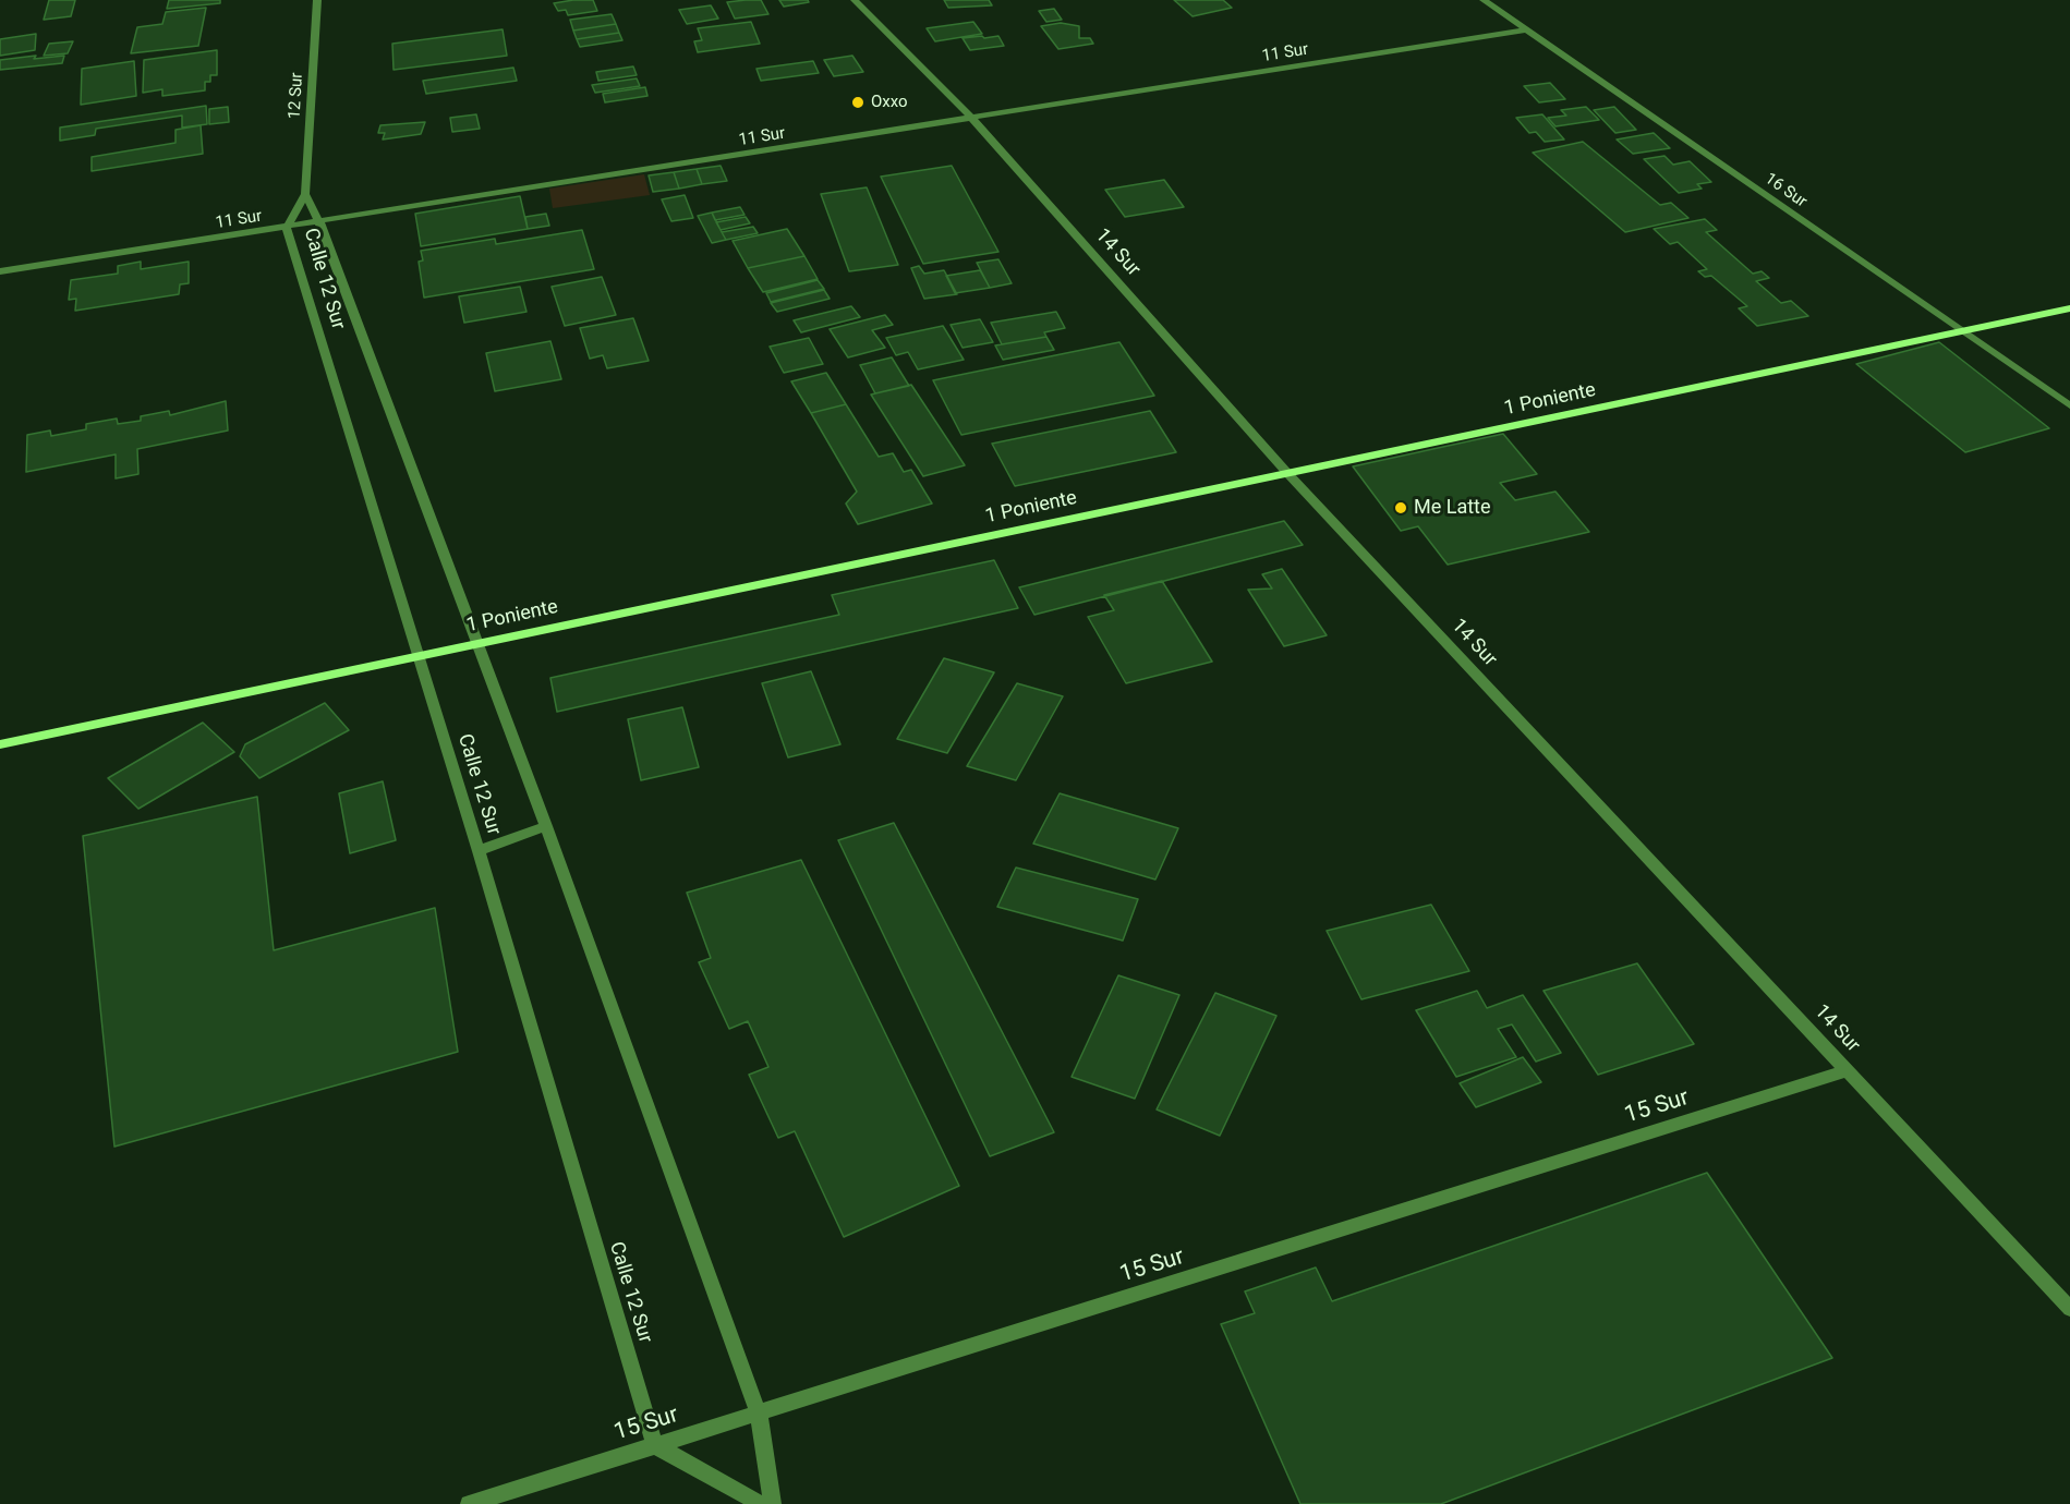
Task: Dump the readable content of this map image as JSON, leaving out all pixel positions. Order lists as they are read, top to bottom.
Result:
{
  "streets": {
    "street": [
      "11 Sur",
      "12 Sur",
      "16 Sur",
      "14 Sur",
      "Calle 12 Sur",
      "1 Poniente",
      "15 Sur"
    ]
  },
  "crossings": [
    ["11 Sur", "16 Sur"],
    ["11 Sur", "14 Sur"],
    ["11 Sur", "Calle 12 Sur"],
    ["12 Sur", "Calle 12 Sur"],
    ["16 Sur", "1 Poniente"],
    ["14 Sur", "1 Poniente"],
    ["14 Sur", "15 Sur"],
    ["Calle 12 Sur", "1 Poniente"],
    ["Calle 12 Sur", "15 Sur"]
  ],
  "places": ["Oxxo", "Me Latte"]
}
